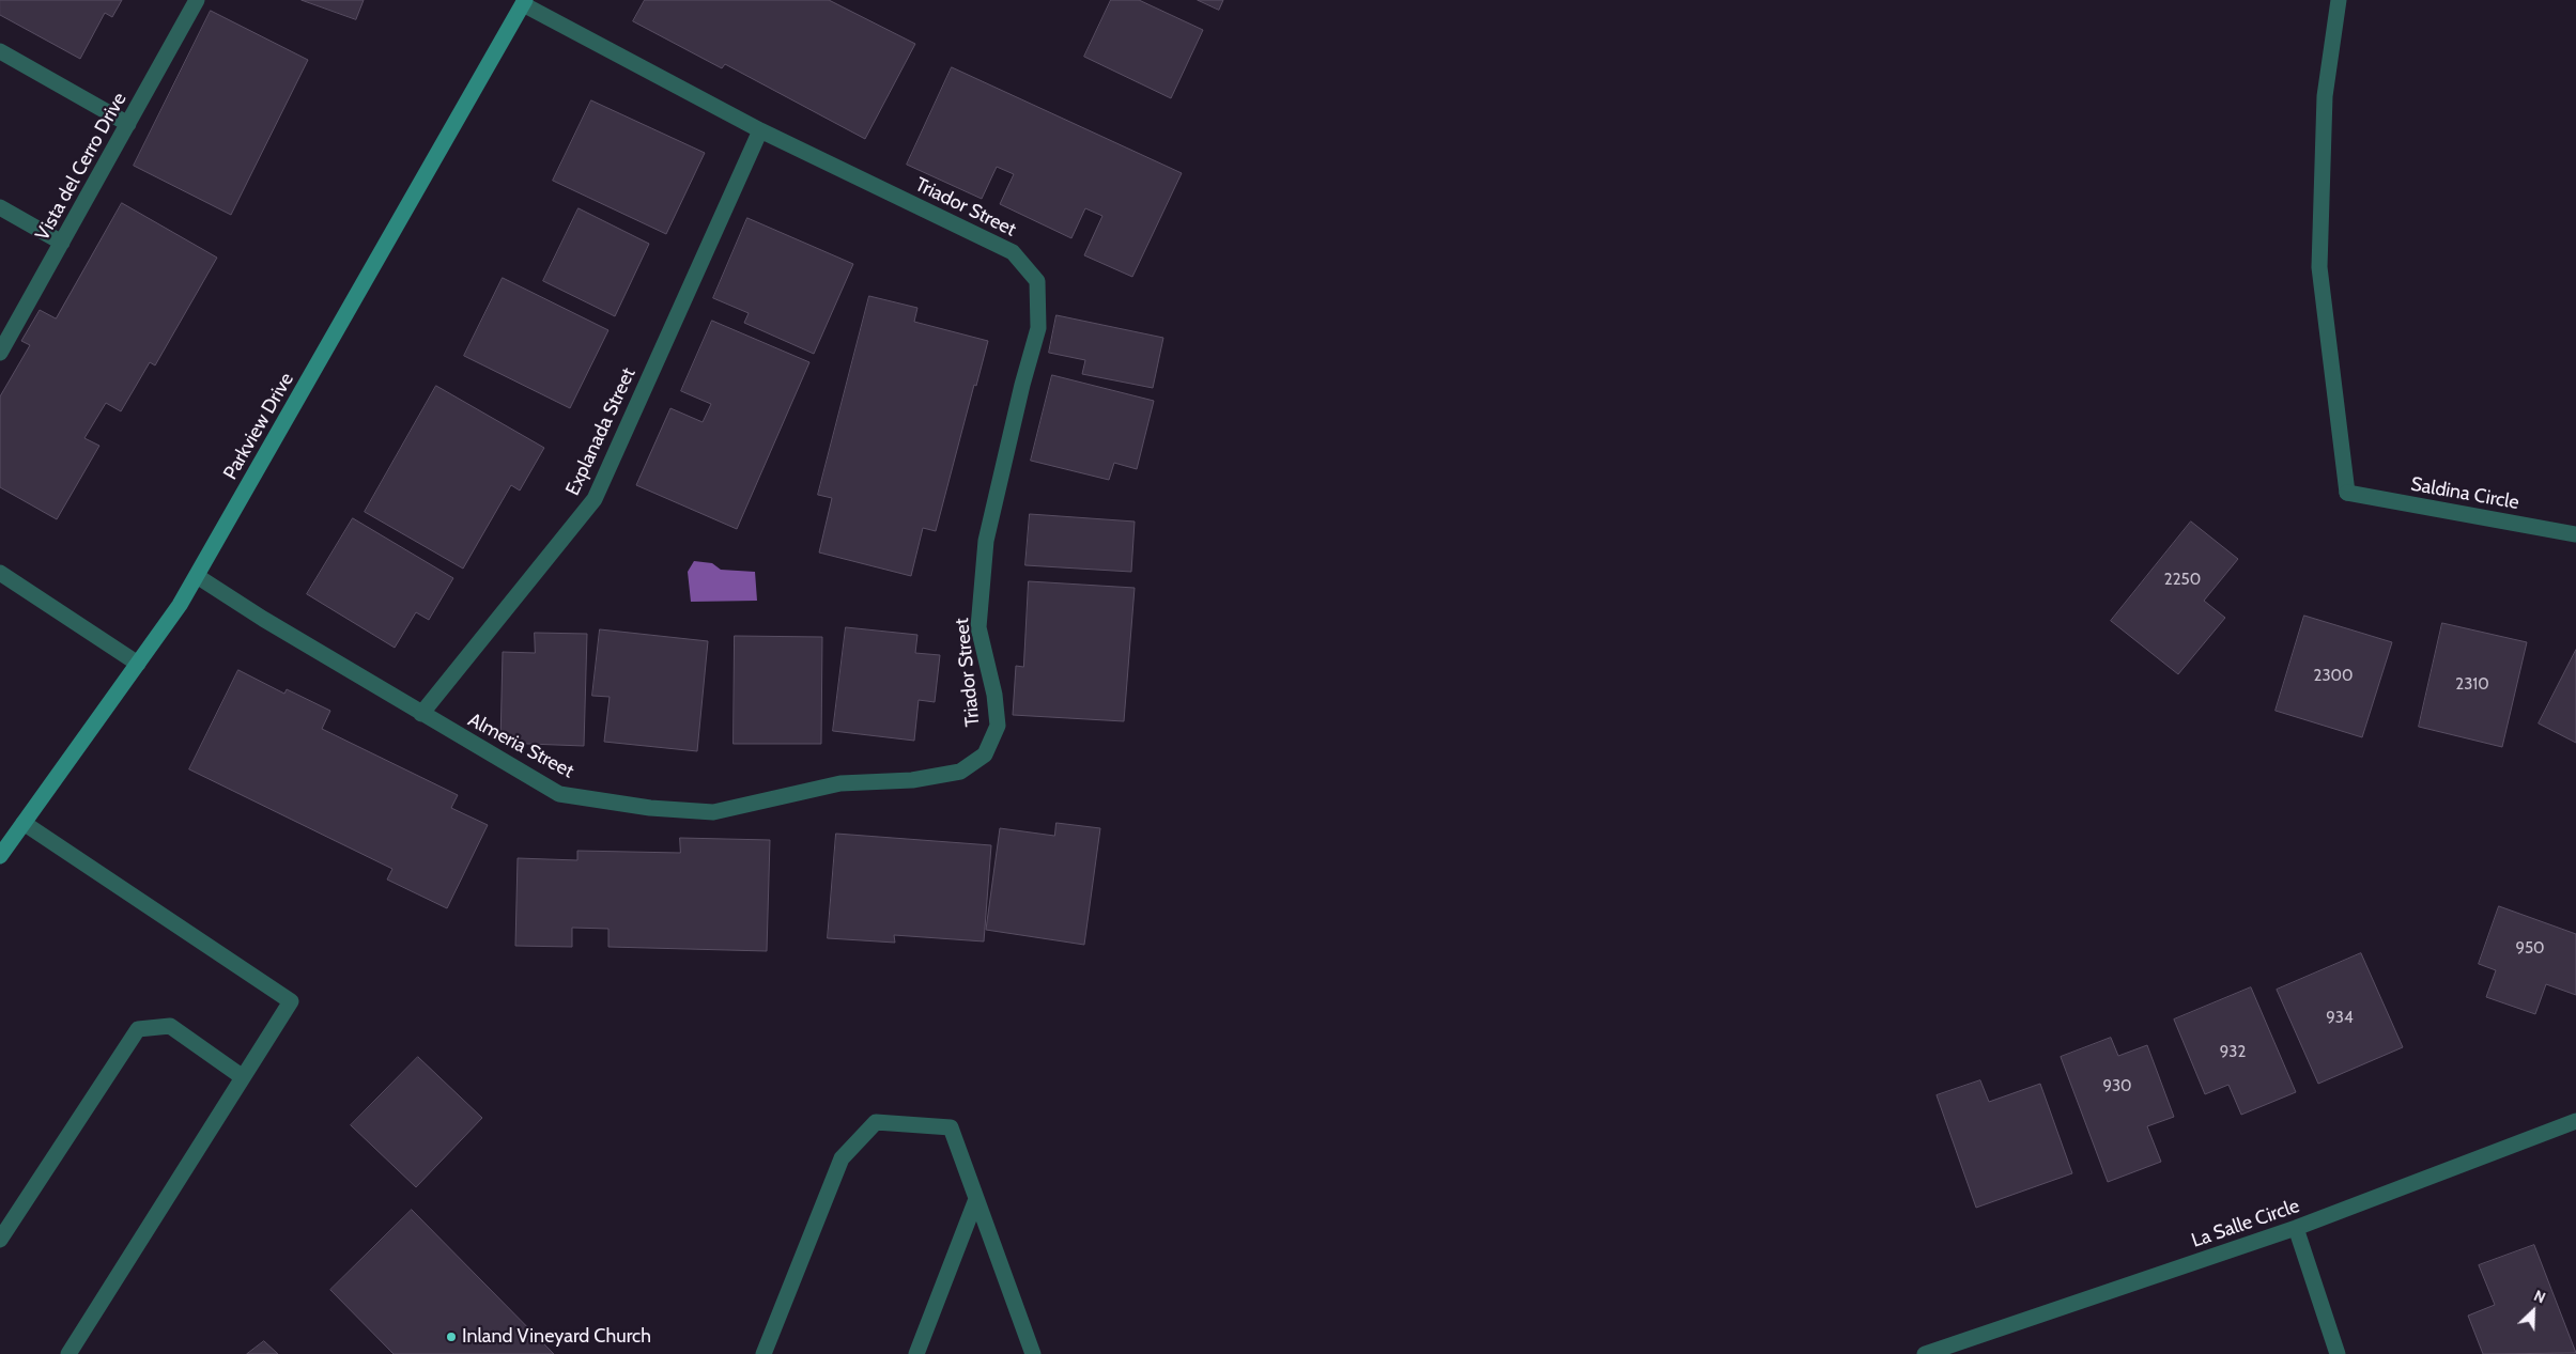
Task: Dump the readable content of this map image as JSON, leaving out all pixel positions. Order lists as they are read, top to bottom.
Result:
{
  "streets": {
    "street": [
      "Vista del Cerro Drive",
      "Triador Street",
      "Parkview Drive",
      "Explanada Street",
      "Saldina Circle",
      "Almeria Street",
      "La Salle Circle"
    ]
  },
  "crossings": [
    ["Triador Street", "Parkview Drive"],
    ["Triador Street", "Explanada Street"],
    ["Triador Street", "Almeria Street"],
    ["Parkview Drive", "Almeria Street"],
    ["Explanada Street", "Almeria Street"]
  ],
  "places": ["Inland Vineyard Church"],
  "house_numbers": [
    "2250",
    "2300",
    "2310",
    "950",
    "934",
    "932",
    "930"
  ],
  "north": "top right"
}
